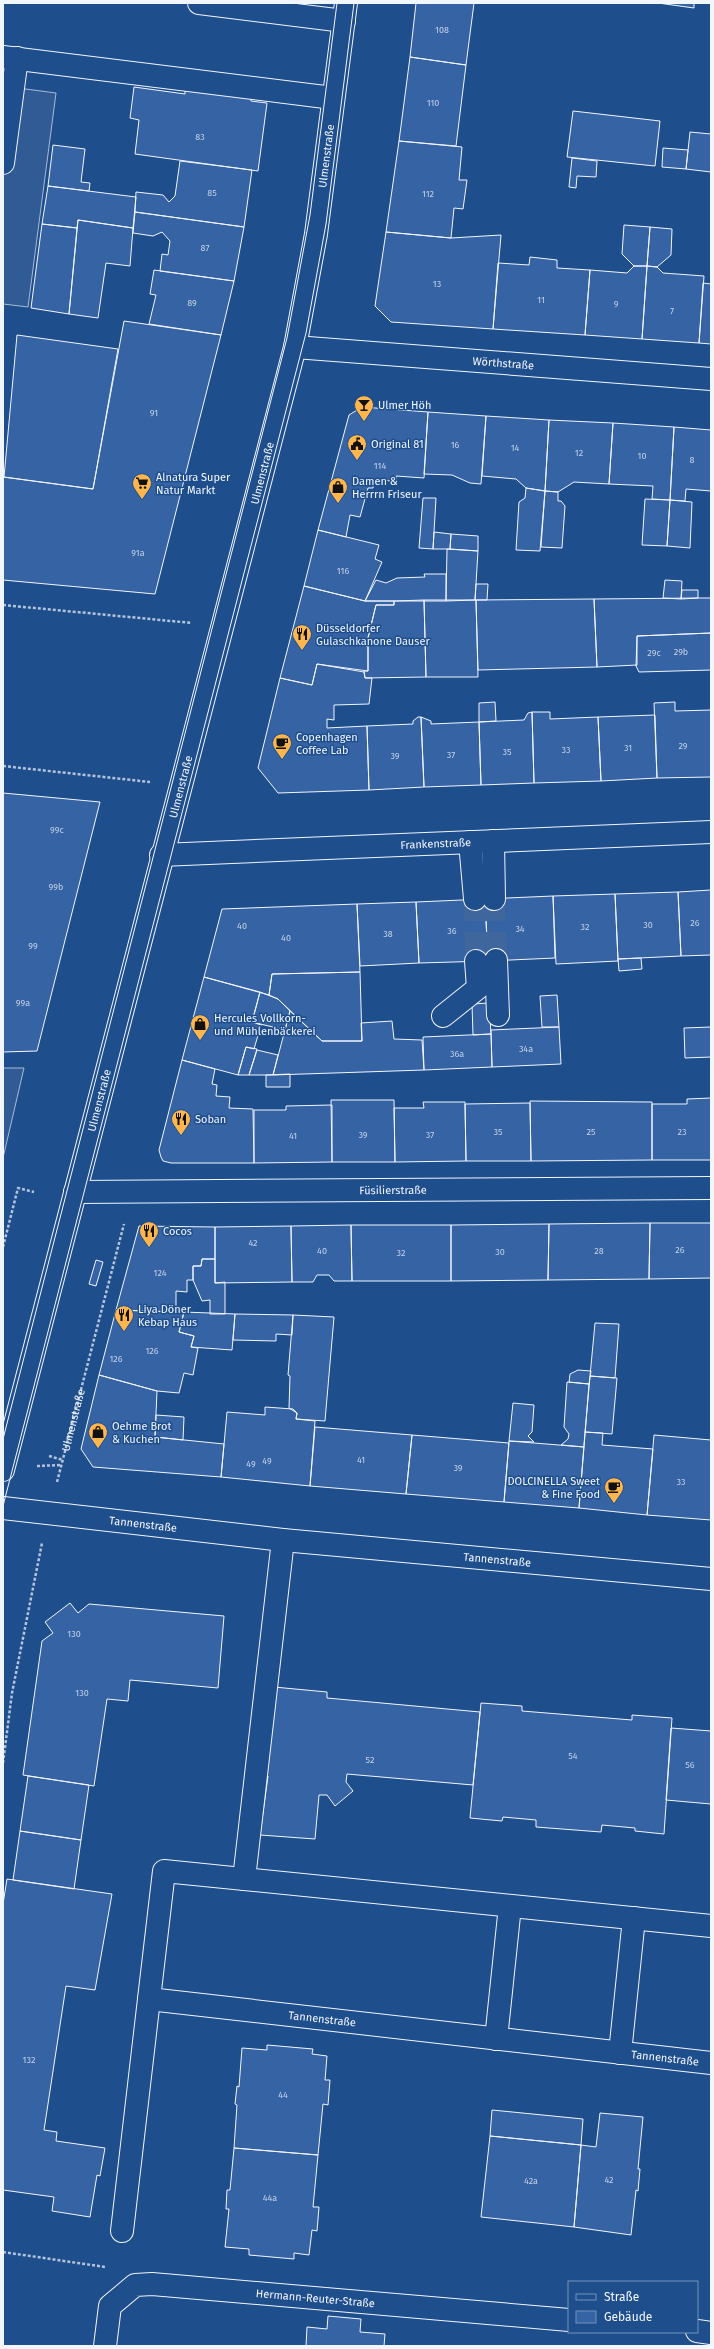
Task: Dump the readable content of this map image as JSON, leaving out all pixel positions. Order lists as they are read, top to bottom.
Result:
{
  "streets": {
    "street": [
      "Ulmenstraße",
      "Wörthstraße",
      "Frankenstraße",
      "Füsilierstraße",
      "Tannenstraße",
      "Hermann-Reuter-Straße"
    ]
  },
  "crossings": [
    ["Ulmenstraße", "Wörthstraße"],
    ["Ulmenstraße", "Frankenstraße"],
    ["Ulmenstraße", "Füsilierstraße"]
  ],
  "places": {
    "bar": ["Ulmer Höh"],
    "public building": ["Original 81"],
    "supermarket": ["Alnatura Super Natur Markt"],
    "shop": ["Damen & Herrrn Friseur", "Hercules Vollkorn- und Mühlenbäckerei", "Oehme Brot & Kuchen"],
    "restaurant": [
      "Düsseldorfer Gulaschkanone Dauser",
      "Soban",
      "Cocos",
      "Liya Döner Kebap Haus"
    ],
    "cafe": ["Copenhagen Coffee Lab", "DOLCINELLA Sweet & Fine Food"]
  },
  "house_numbers": [
    "108",
    "110",
    "83",
    "85",
    "112",
    "87",
    "13",
    "11",
    "89",
    "9",
    "7",
    "91",
    "16",
    "14",
    "12",
    "10",
    "8",
    "114",
    "91a",
    "116",
    "29b",
    "29c",
    "29",
    "31",
    "33",
    "35",
    "37",
    "39",
    "99c",
    "99b",
    "26",
    "30",
    "40",
    "32",
    "34",
    "36",
    "38",
    "40",
    "99",
    "99a",
    "34a",
    "36a",
    "35",
    "25",
    "23",
    "39",
    "37",
    "41",
    "42",
    "26",
    "40",
    "28",
    "30",
    "32",
    "124",
    "126",
    "126",
    "41",
    "49",
    "49",
    "39",
    "33",
    "130",
    "130",
    "54",
    "52",
    "56",
    "132",
    "44",
    "42",
    "42a",
    "44a"
  ],
  "legend": ["Straße", "Gebäude"]
}
